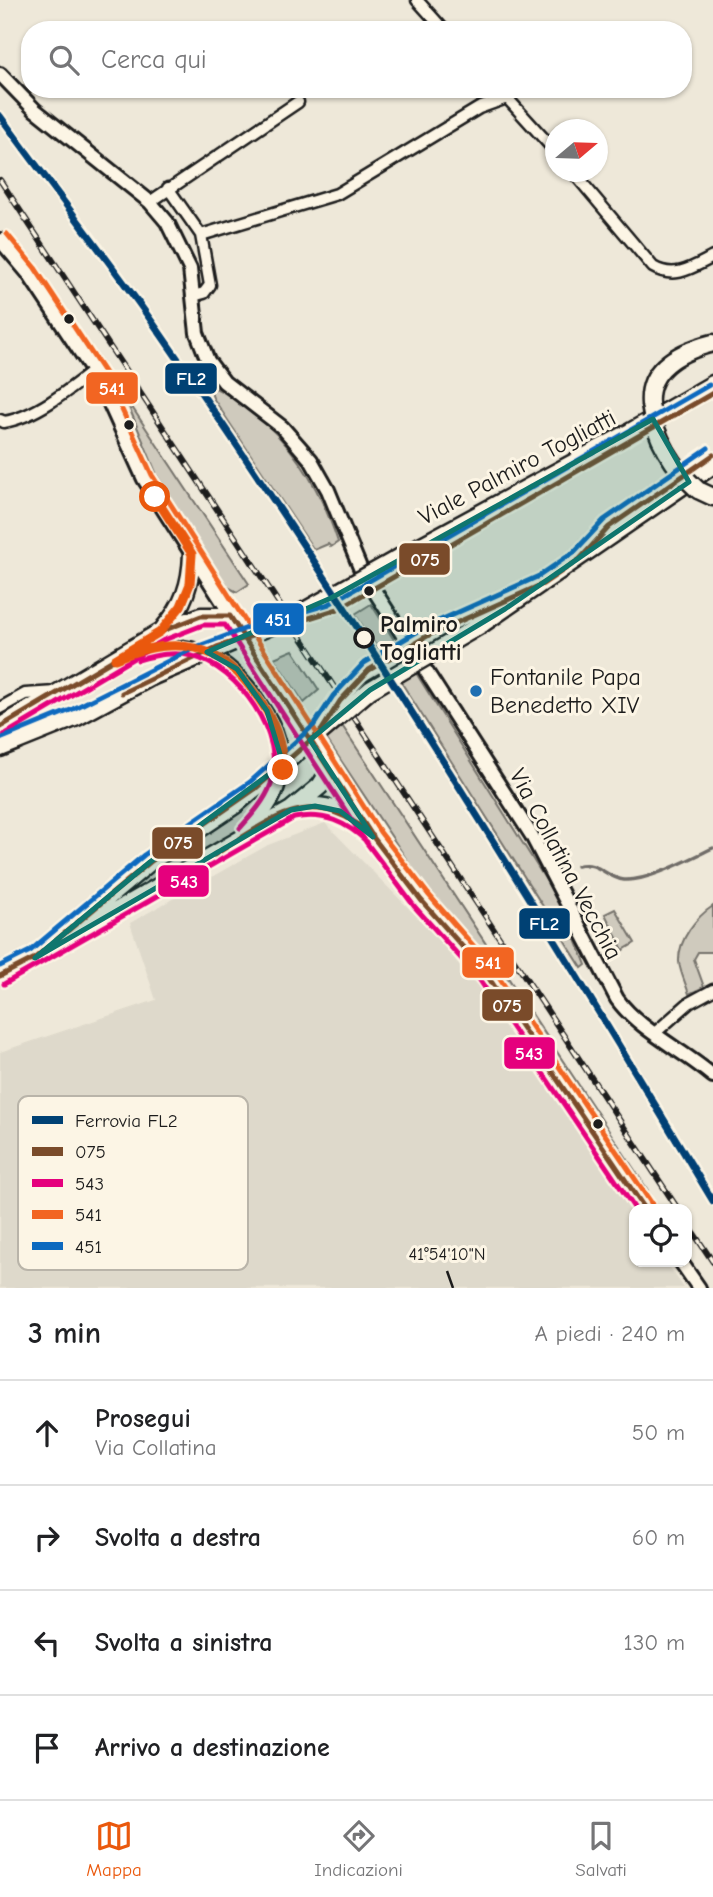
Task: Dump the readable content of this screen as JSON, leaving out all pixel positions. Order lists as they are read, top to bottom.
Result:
{
  "streets": {
    "main road": ["Viale Palmiro Togliatti"],
    "street": ["Via Collatina Vecchia"]
  },
  "places": ["Palmiro Togliatti", "Fontanile Papa Benedetto XIV"],
  "lines": [
    "rail line FL2",
    "transit line 541",
    "transit line 451",
    "transit line 075",
    "transit line 543"
  ],
  "legend": [
    "Ferrovia FL2",
    "075",
    "543",
    "541",
    "451"
  ],
  "north": "right",
  "page": {
    "search": "Cerca qui",
    "heading": ["3 min", "A piedi · 240 m"],
    "list": [
      ["Prosegui", "Via Collatina", "50 m"],
      ["Svolta a destra", "60 m"],
      ["Svolta a sinistra", "130 m"],
      "Arrivo a destinazione"
    ],
    "nav": ["Mappa", "Indicazioni", "Salvati"]
  },
  "coordinates": ["41°54'10\"N"]
}
